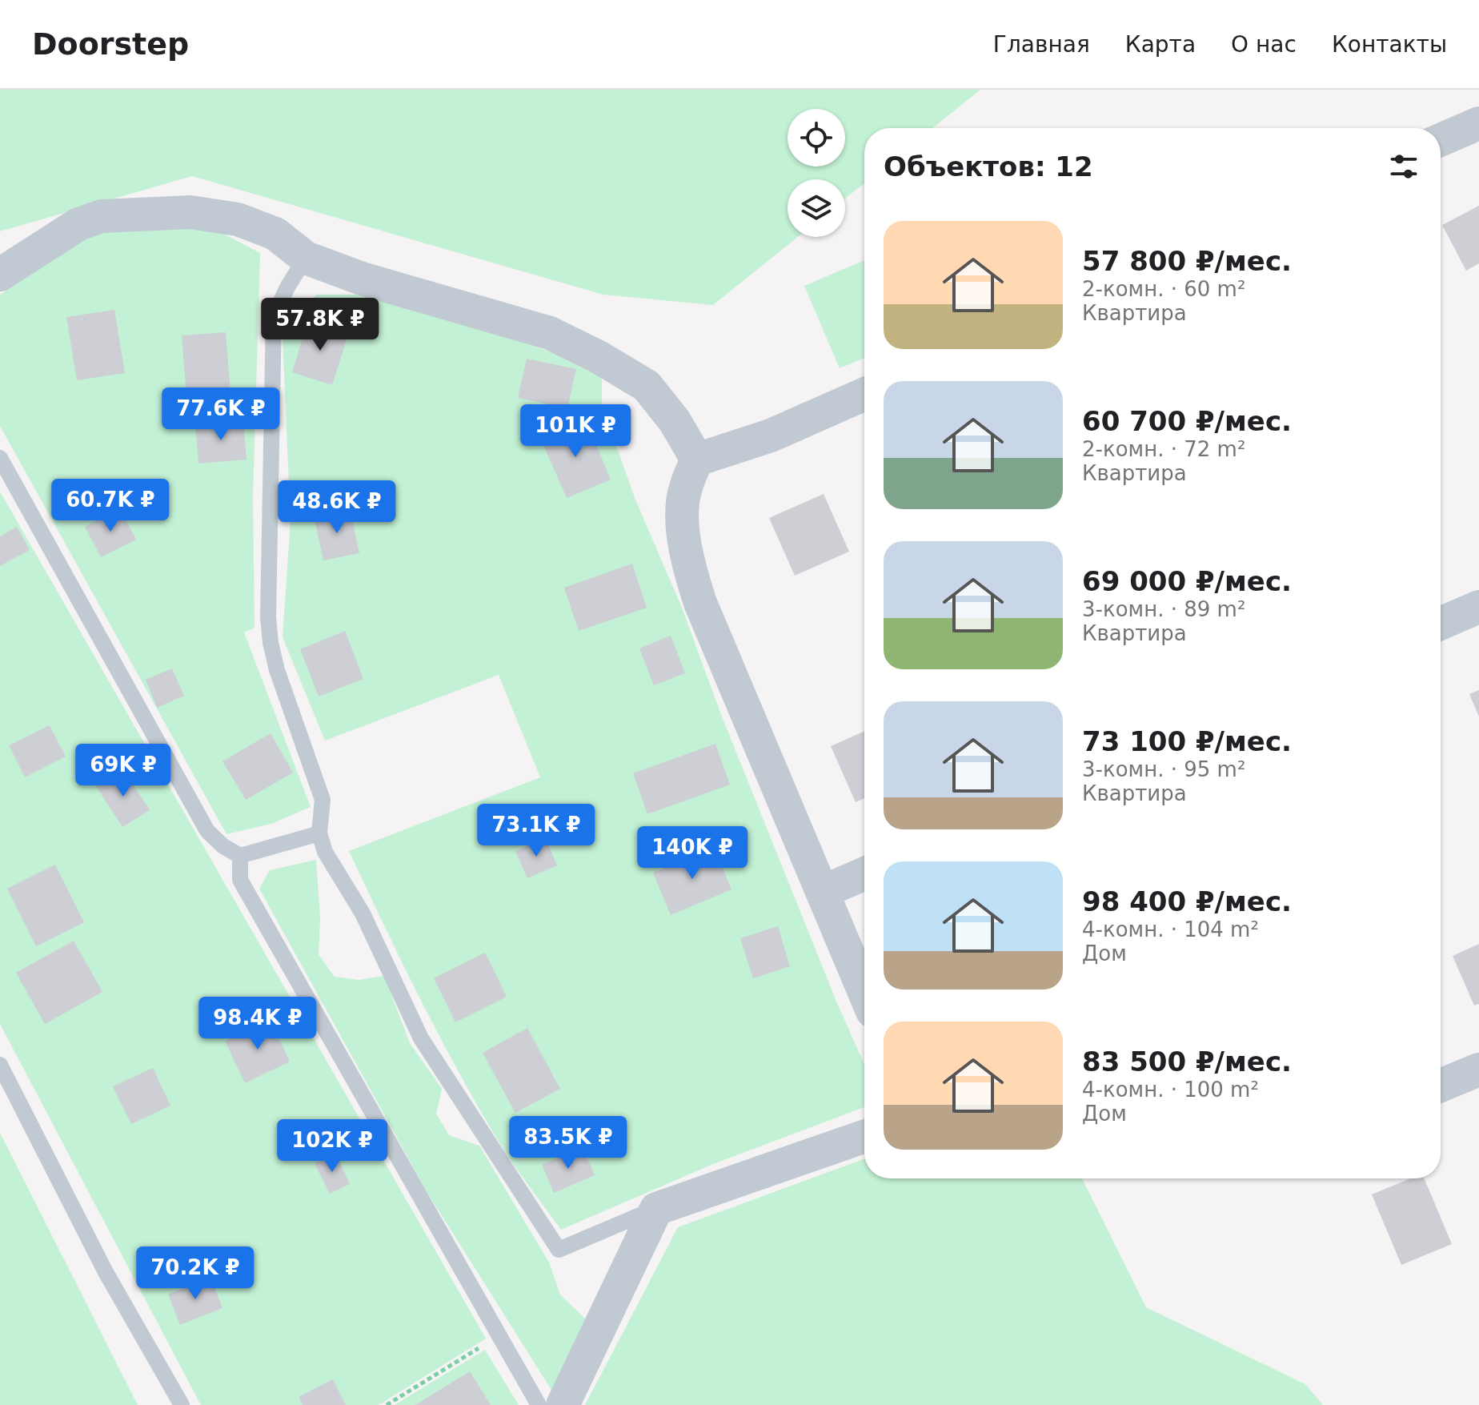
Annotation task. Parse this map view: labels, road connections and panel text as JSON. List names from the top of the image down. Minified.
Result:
{"page":{"header":"Doorstep","nav":["Главная","Карта","О нас","Контакты"],"heading":"Объектов: 12","list":[{"name":"57 800 ₽/мес.","note":"2-комн. · 60 m² · Квартира"},{"name":"60 700 ₽/мес.","note":"2-комн. · 72 m² · Квартира"},{"name":"69 000 ₽/мес.","note":"3-комн. · 89 m² · Квартира"},{"name":"73 100 ₽/мес.","note":"3-комн. · 95 m² · Квартира"},{"name":"98 400 ₽/мес.","note":"4-комн. · 104 m² · Дом"},{"name":"83 500 ₽/мес.","note":"4-комн. · 100 m² · Дом"}],"price":["57.8K ₽","77.6K ₽","101K ₽","60.7K ₽","48.6K ₽","69K ₽","73.1K ₽","140K ₽","98.4K ₽","83.5K ₽","102K ₽","70.2K ₽"]}}
